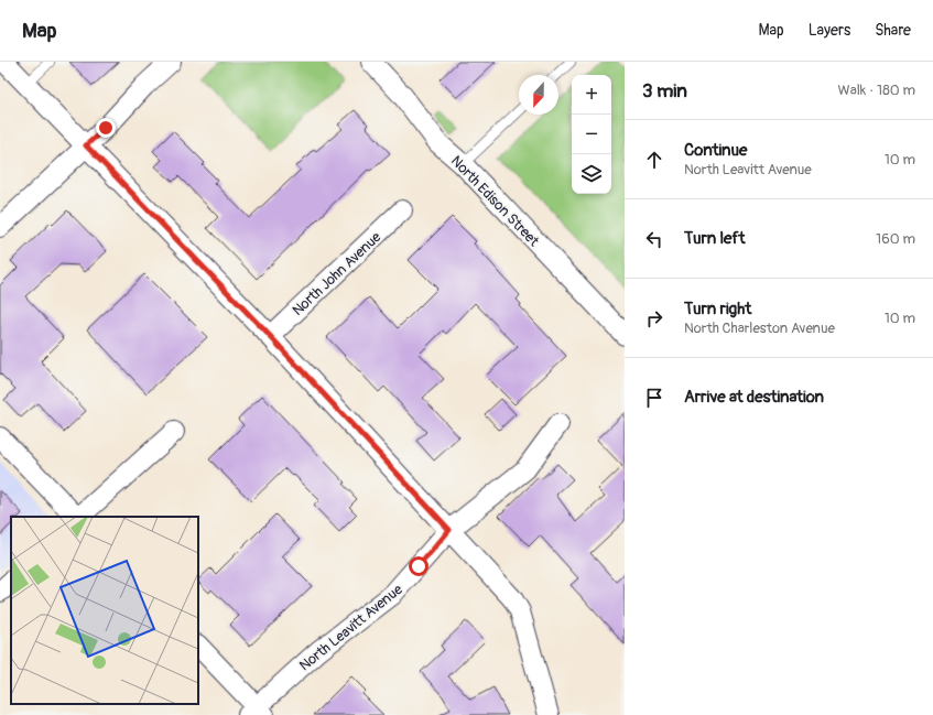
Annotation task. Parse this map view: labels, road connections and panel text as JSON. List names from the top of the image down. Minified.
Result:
{"streets":{"street":["North Edison Street","North John Avenue","North Leavitt Avenue"]},"north":"bottom","page":{"header":"Map","nav":["Map","Layers","Share"],"heading":["3 min","Walk · 180 m"],"map_buttons":["+","−"],"list":[["Continue","North Leavitt Avenue","10 m"],["Turn left","160 m"],["Turn right","North Charleston Avenue","10 m"],"Arrive at destination"]}}
